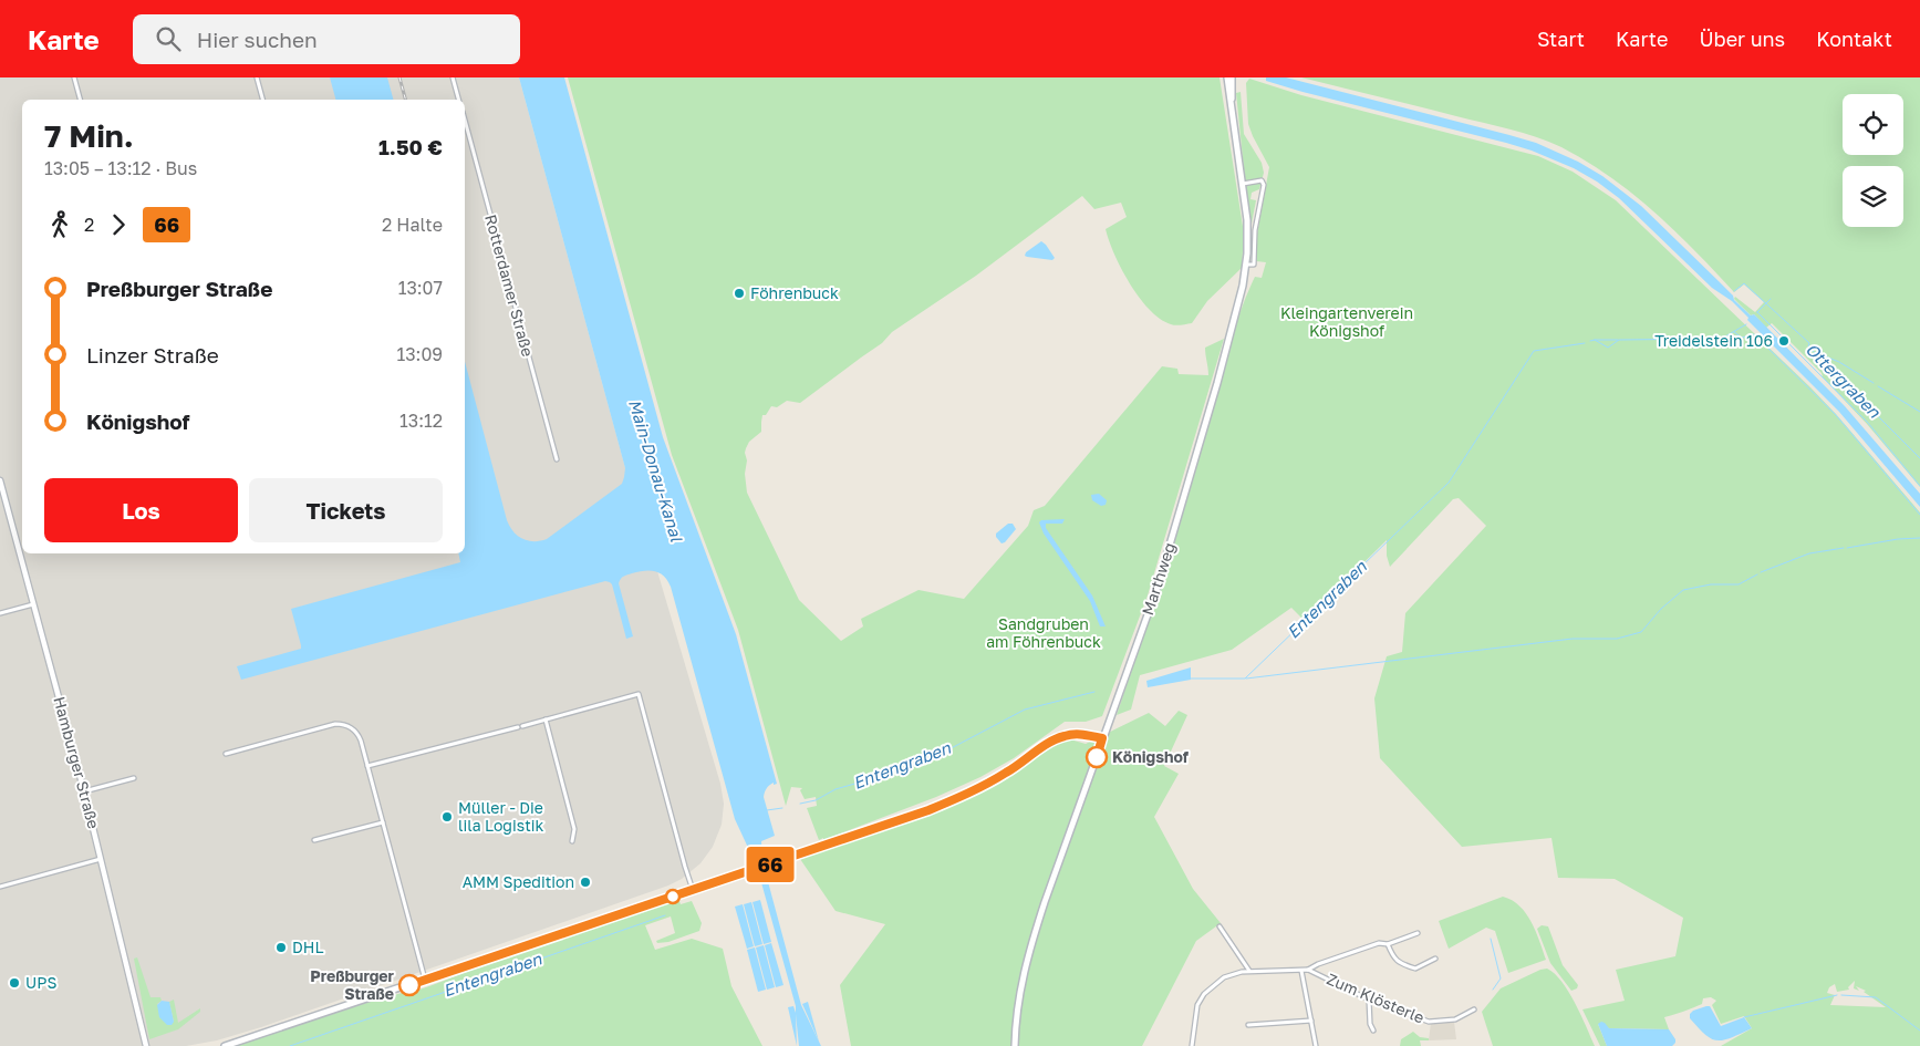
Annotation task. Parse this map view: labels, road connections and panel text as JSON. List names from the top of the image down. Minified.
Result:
{"streets":{"main road":["Marthweg"],"street":["Rotterdamer Straße","Hamburger Straße","Zum Klösterle"]},"water":["Ottergraben","Main-Donau-Kanal","Entengraben"],"parks":["Kleingartenverein Königshof","Sandgruben am Föhrenbuck"],"places":["Föhrenbuck","Treidelstein 106","Königshof","Müller - Die lila Logistik","AMM Spedition","DHL","UPS","Preßburger Straße"],"lines":["bus line 66"],"page":{"header":"Karte","search":"Hier suchen","nav":["Start","Karte","Über uns","Kontakt"],"on_map":"66","heading":["7 Min.","13:05 – 13:12 · Bus","1.50 €"],"legs":["2","66","2 Halte"],"list":[{"name":"Preßburger Straße","value":"13:07"},{"name":"Linzer Straße","value":"13:09"},{"name":"Königshof","value":"13:12"}],"buttons":["Los","Tickets"]}}
